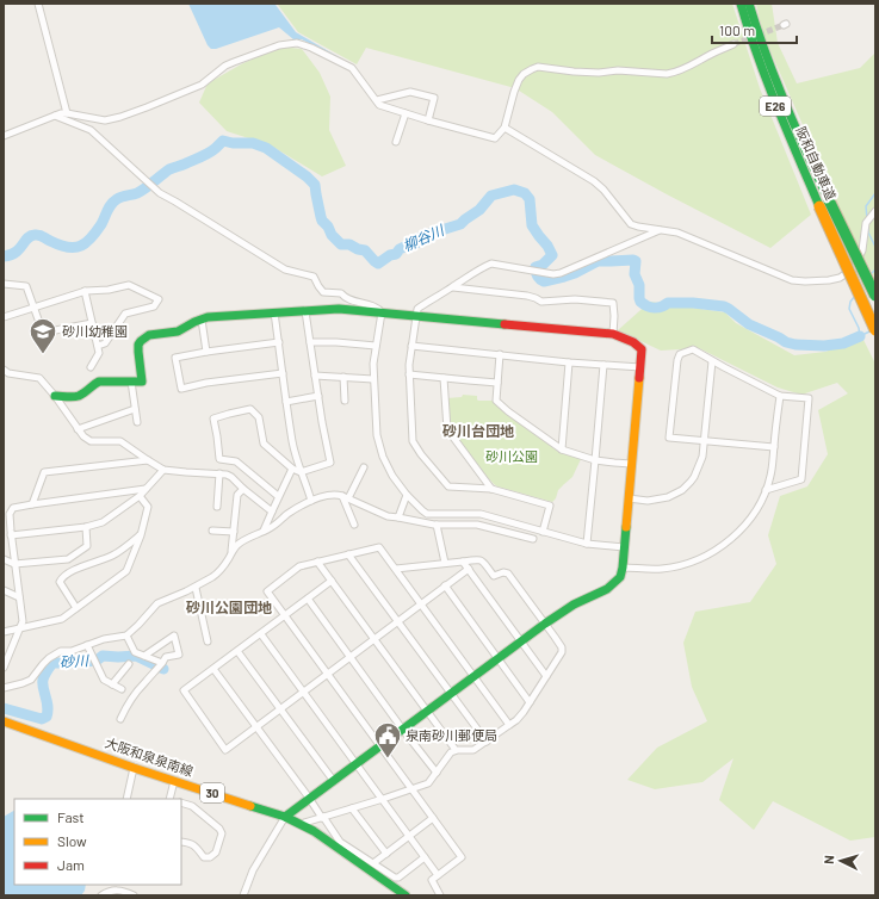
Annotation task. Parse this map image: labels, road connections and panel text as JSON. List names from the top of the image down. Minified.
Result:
{"streets":{"main road":["E26","阪和自動車道","大阪和泉泉南線","30"]},"districts":["砂川台団地","砂川公園団地"],"water":["柳谷川","砂川"],"parks":["砂川公園"],"places":{"school or university":["砂川幼稚園"],"public building":["泉南砂川郵便局"]},"legend":["Fast","Slow","Jam"],"scale_bar":"100 m","north":"left"}
